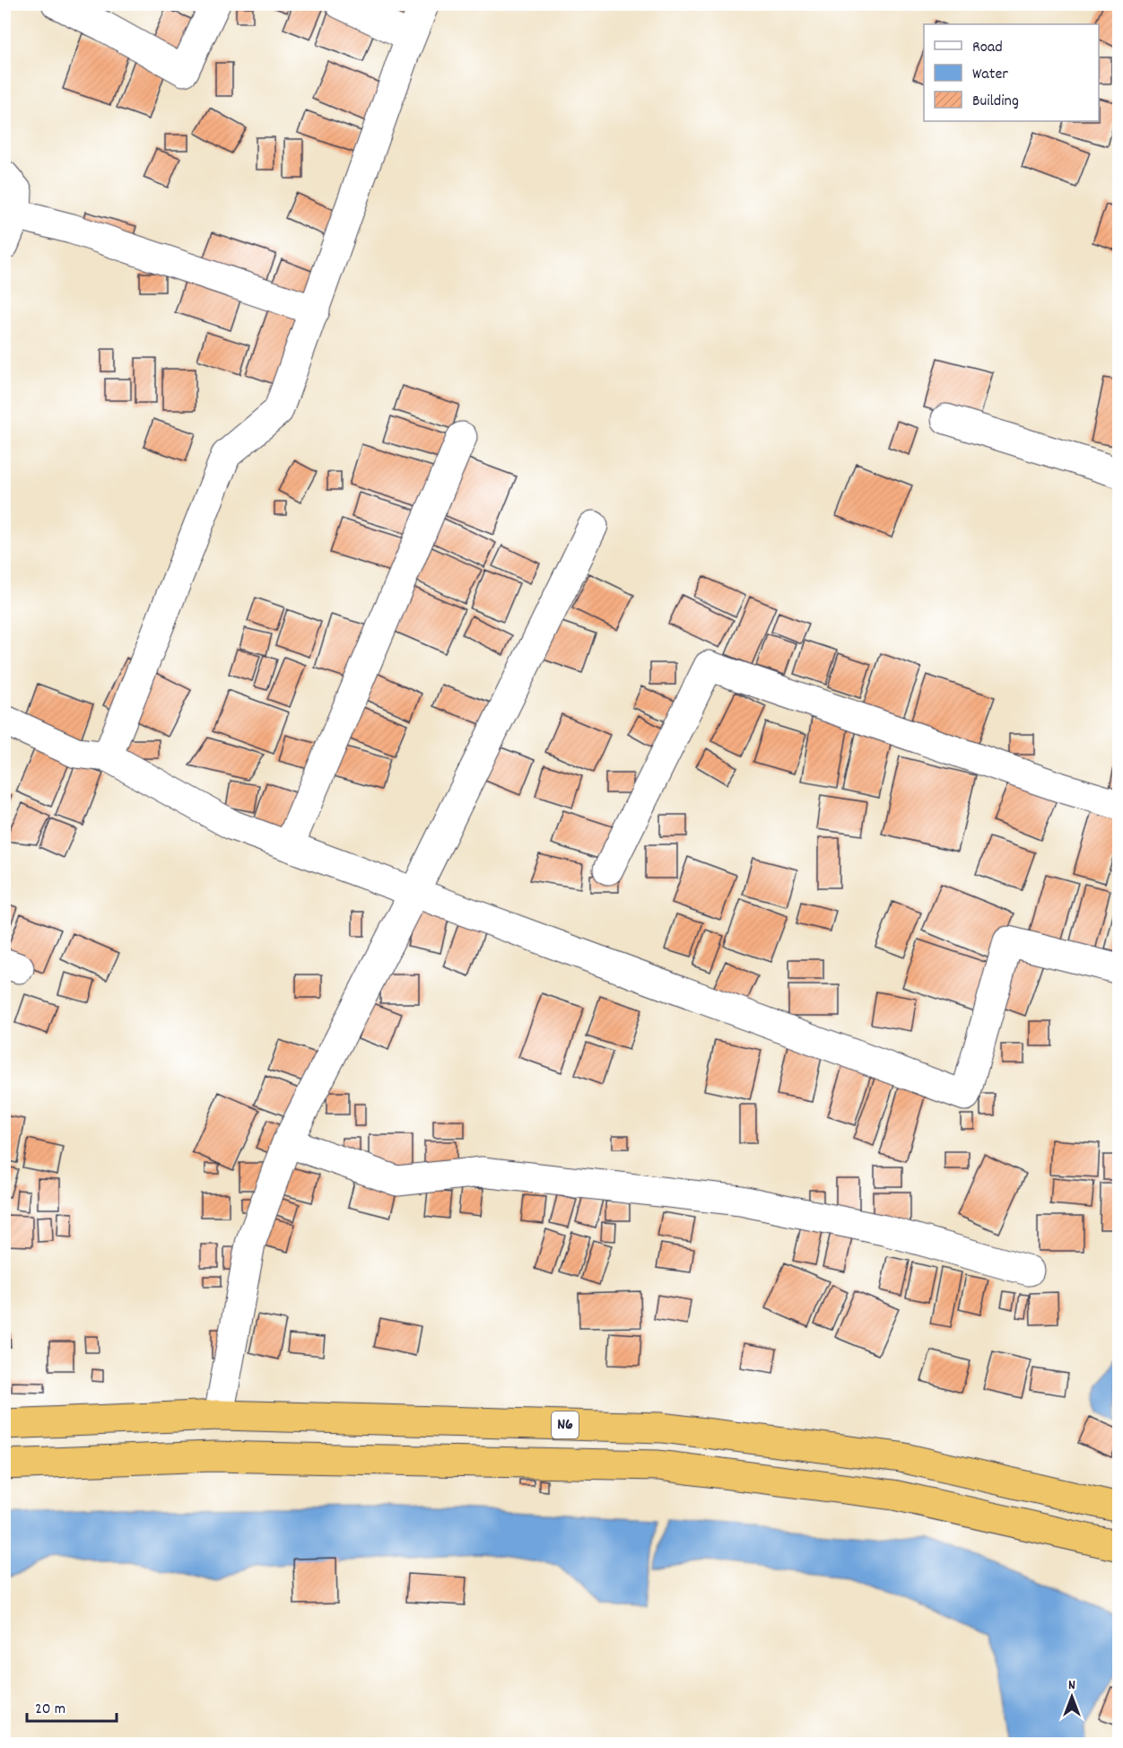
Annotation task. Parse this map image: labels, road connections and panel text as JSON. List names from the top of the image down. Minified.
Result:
{"streets":{"highway":["N6"]},"legend":["Road","Water","Building"],"scale_bar":"20 m","north":"top"}
